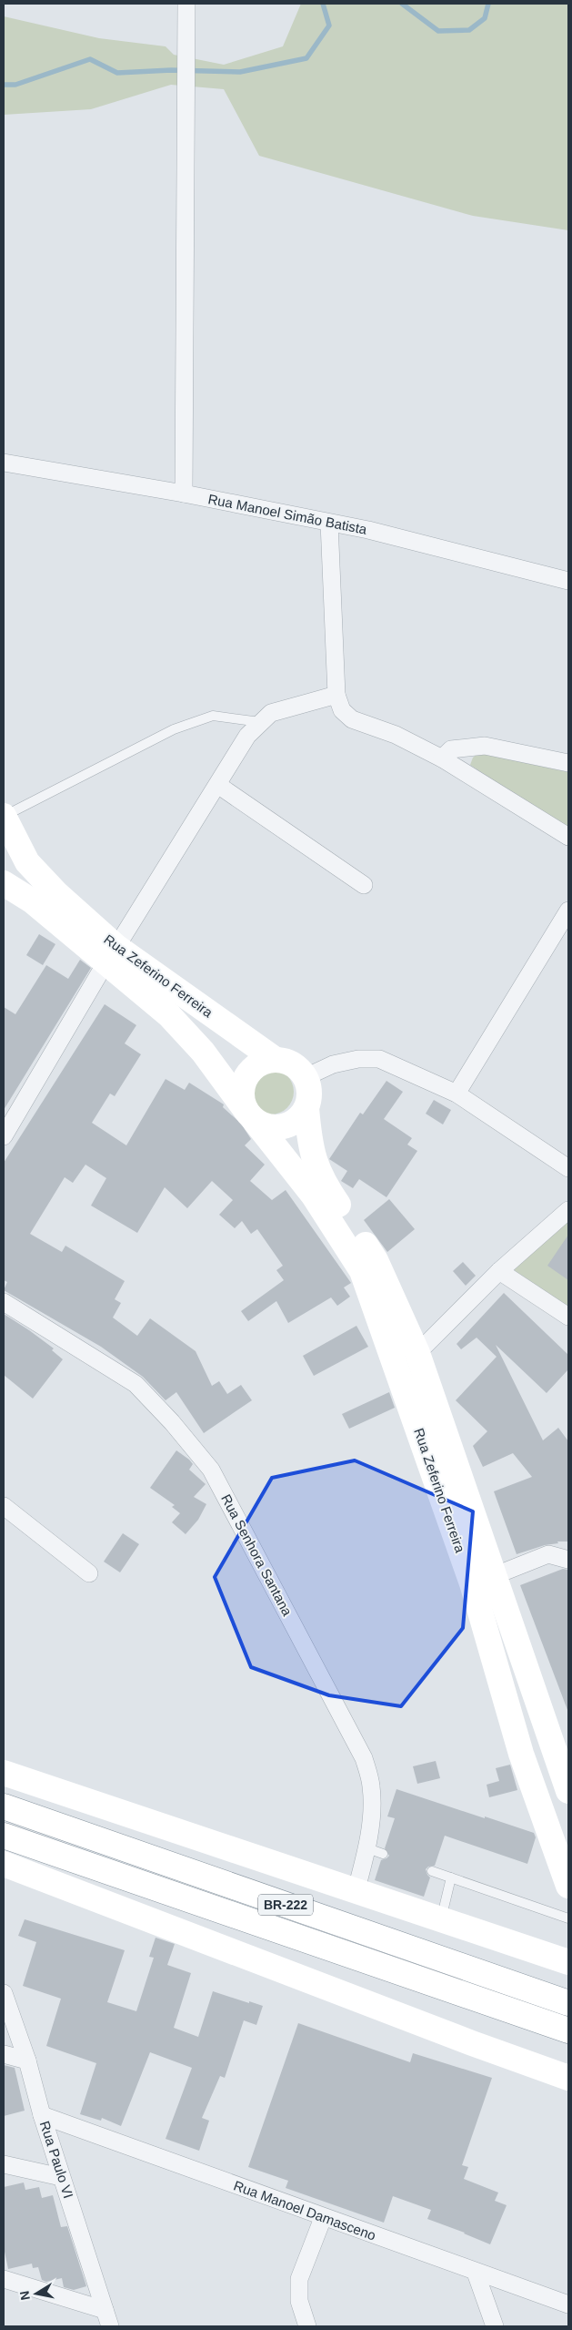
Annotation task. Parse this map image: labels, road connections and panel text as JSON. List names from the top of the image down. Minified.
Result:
{"streets":{"main road":["Rua Zeferino Ferreira","BR-222"],"street":["Rua Manoel Simão Batista","Rua Senhora Santana","Rua Paulo VI","Rua Manoel Damasceno"]},"crossings":[["Rua Senhora Santana","BR-222"],["Rua Paulo VI","Rua Manoel Damasceno"]],"north":"left"}
